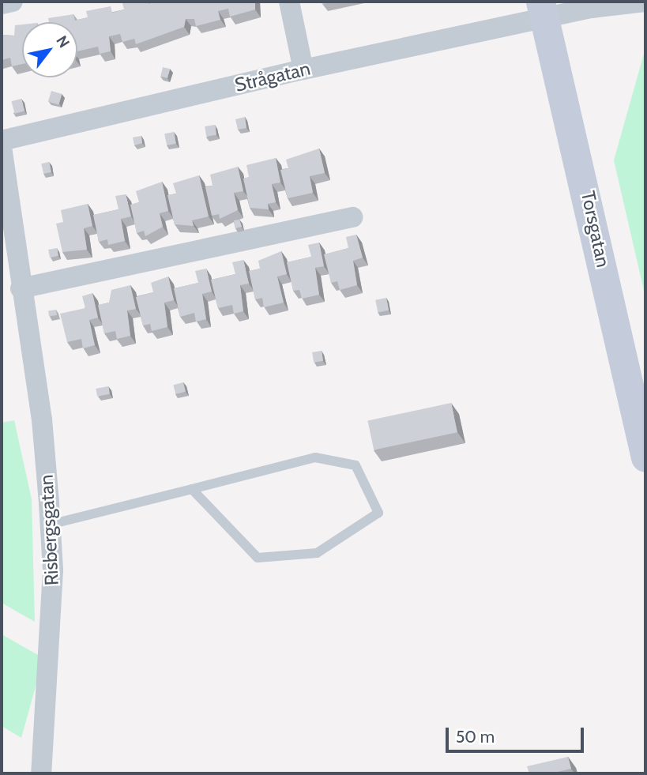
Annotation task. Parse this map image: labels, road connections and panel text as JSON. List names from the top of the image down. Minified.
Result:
{"streets":{"main road":["Torsgatan"],"street":["Strågatan","Risbergsgatan"]},"crossings":[["Strågatan","Torsgatan"]],"scale_bar":"50 m","north":"top right"}
